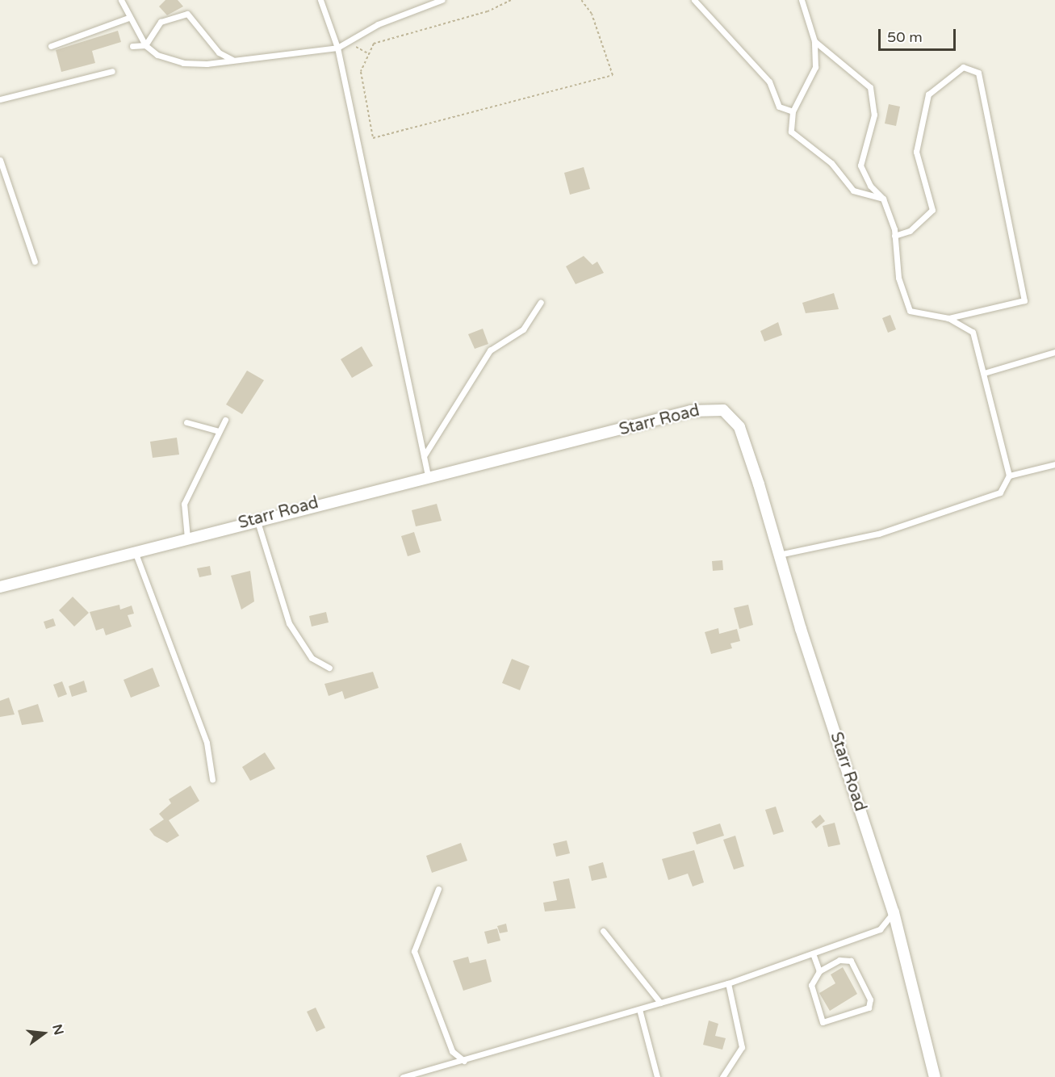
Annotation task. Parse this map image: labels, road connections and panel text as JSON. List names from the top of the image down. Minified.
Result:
{"streets":{"street":["Starr Road"]},"scale_bar":"50 m","north":"right"}
